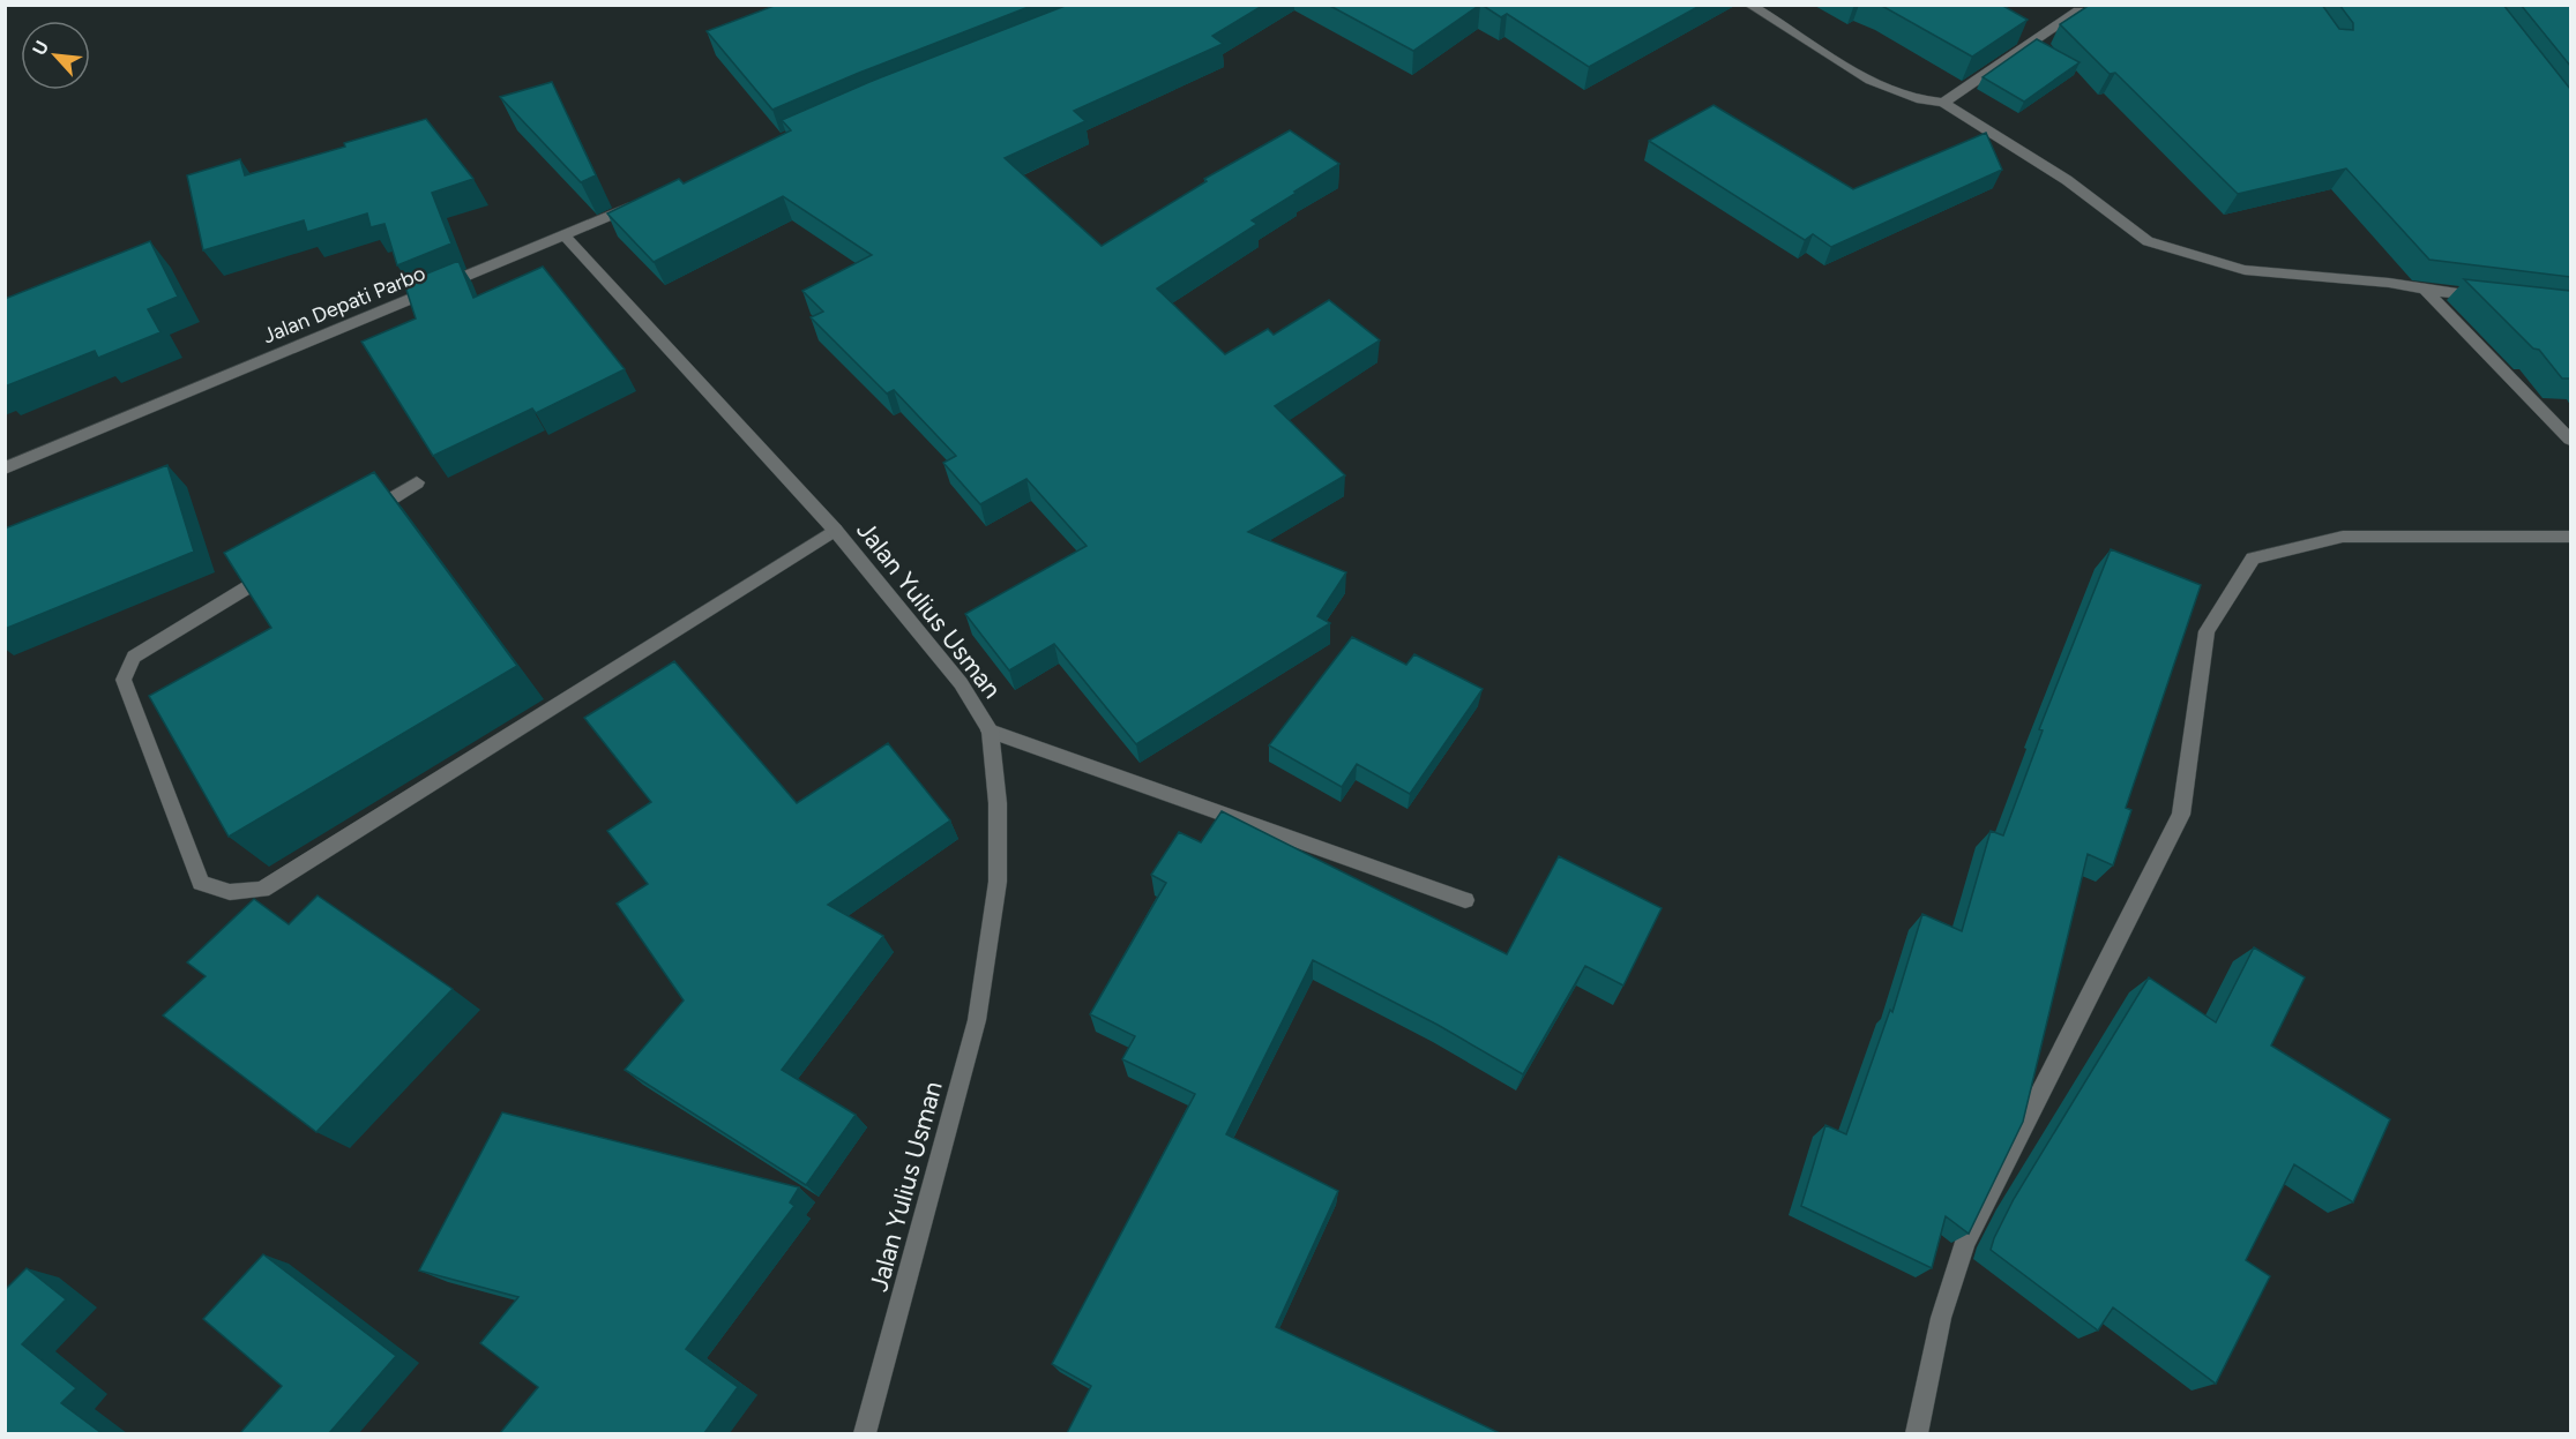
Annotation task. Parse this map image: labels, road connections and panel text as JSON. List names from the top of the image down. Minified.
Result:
{"streets":{"street":["Jalan Depati Parbo","Jalan Yulius Usman"]},"crossings":[["Jalan Depati Parbo","Jalan Yulius Usman"]],"north":"top left"}
